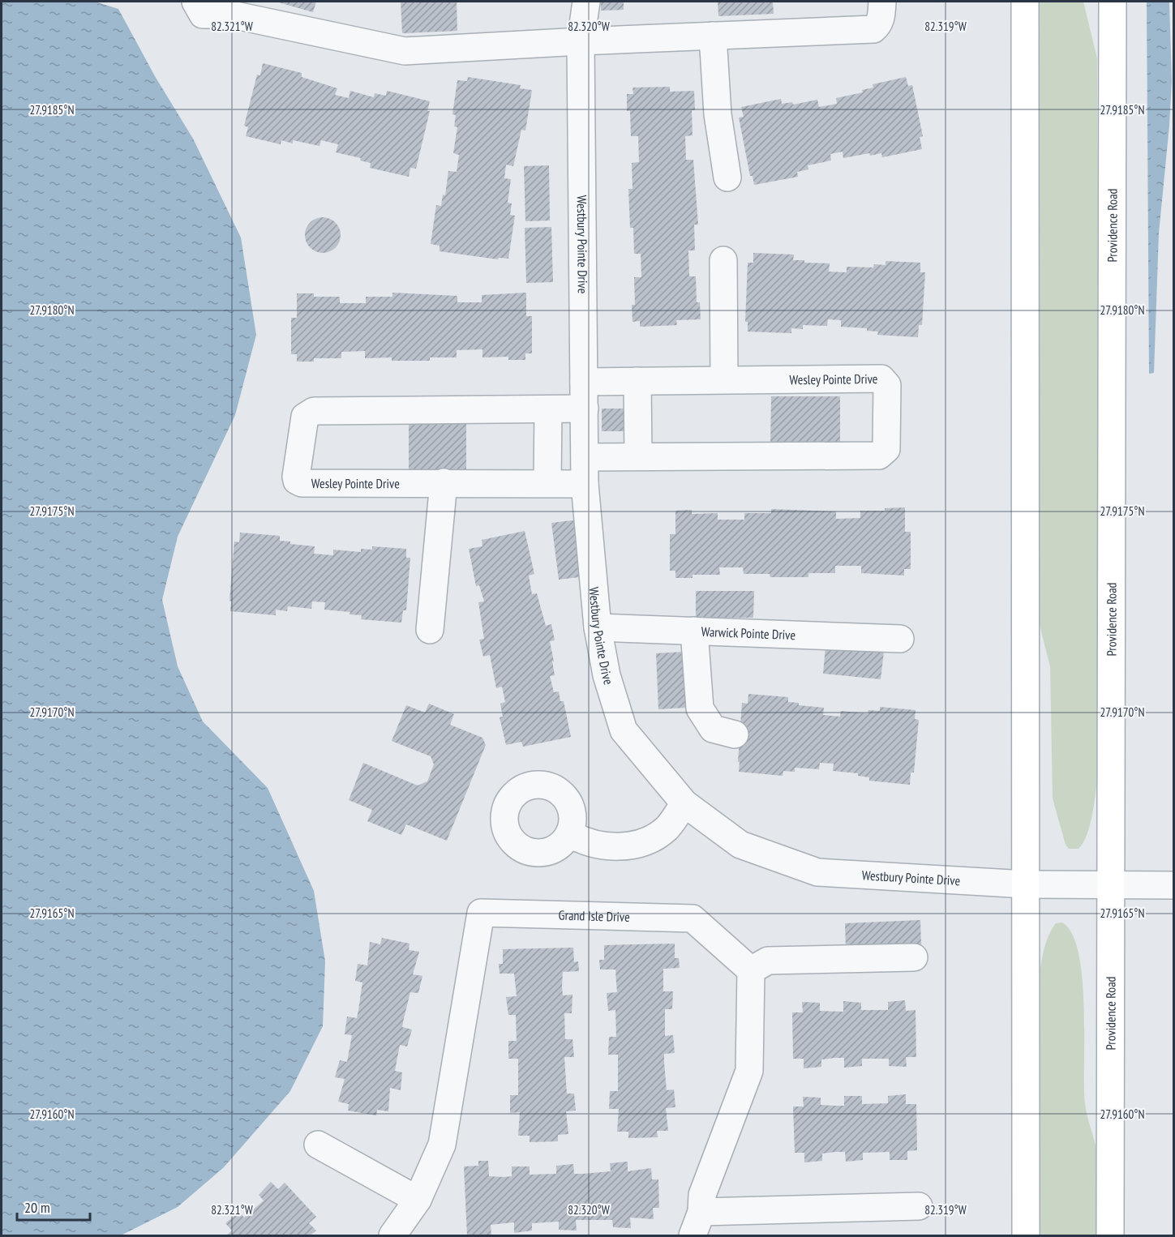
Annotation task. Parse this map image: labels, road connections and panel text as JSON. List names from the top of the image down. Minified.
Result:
{"streets":{"main road":["Providence Road"],"street":["Westbury Pointe Drive","Wesley Pointe Drive","Warwick Pointe Drive","Grand Isle Drive"]},"crossings":[["Providence Road","Westbury Pointe Drive"],["Westbury Pointe Drive","Wesley Pointe Drive"],["Westbury Pointe Drive","Warwick Pointe Drive"]],"scale_bar":"20 m","coordinates":["82.321°W","82.320°W","82.319°W","27.9185°N","27.9180°N","27.9175°N","27.9170°N","27.9165°N","27.9160°N"]}
